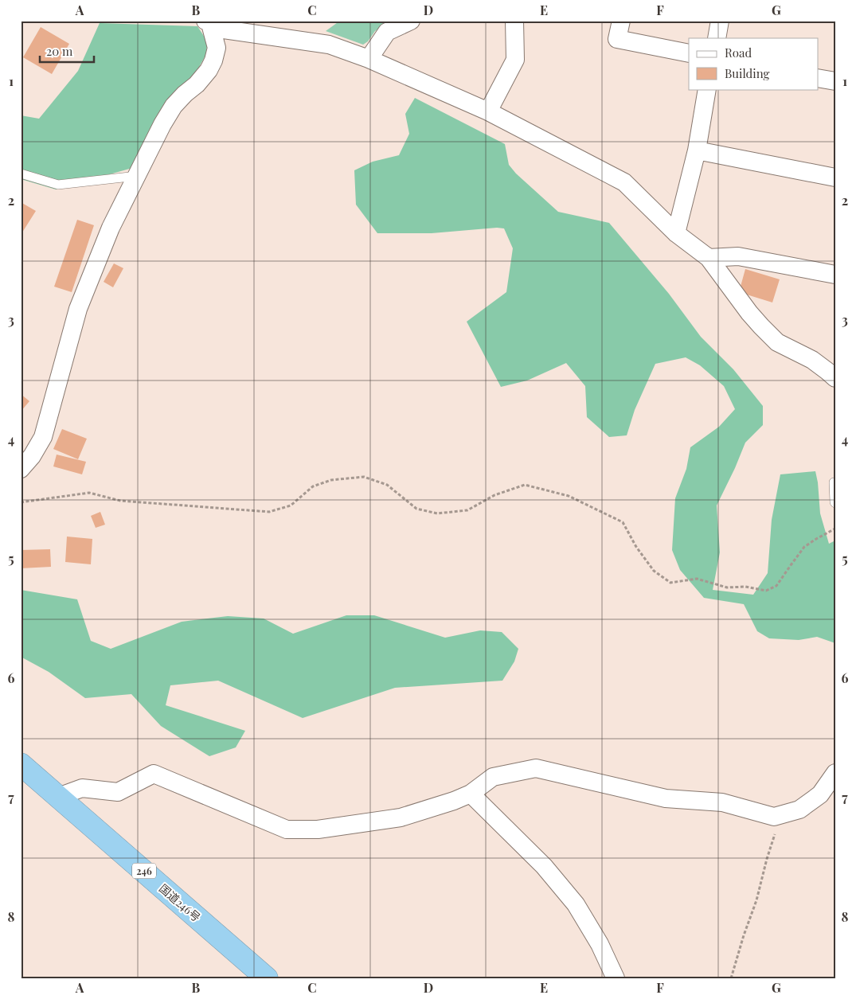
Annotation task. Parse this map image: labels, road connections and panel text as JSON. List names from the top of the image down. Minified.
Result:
{"streets":{"highway":["246","国道246号"]},"legend":["Road","Building"],"scale_bar":"20 m","grid":{"columns":["A","B","C","D","E","F","G"],"rows":["1","2","3","4","5","6","7","8"]}}
